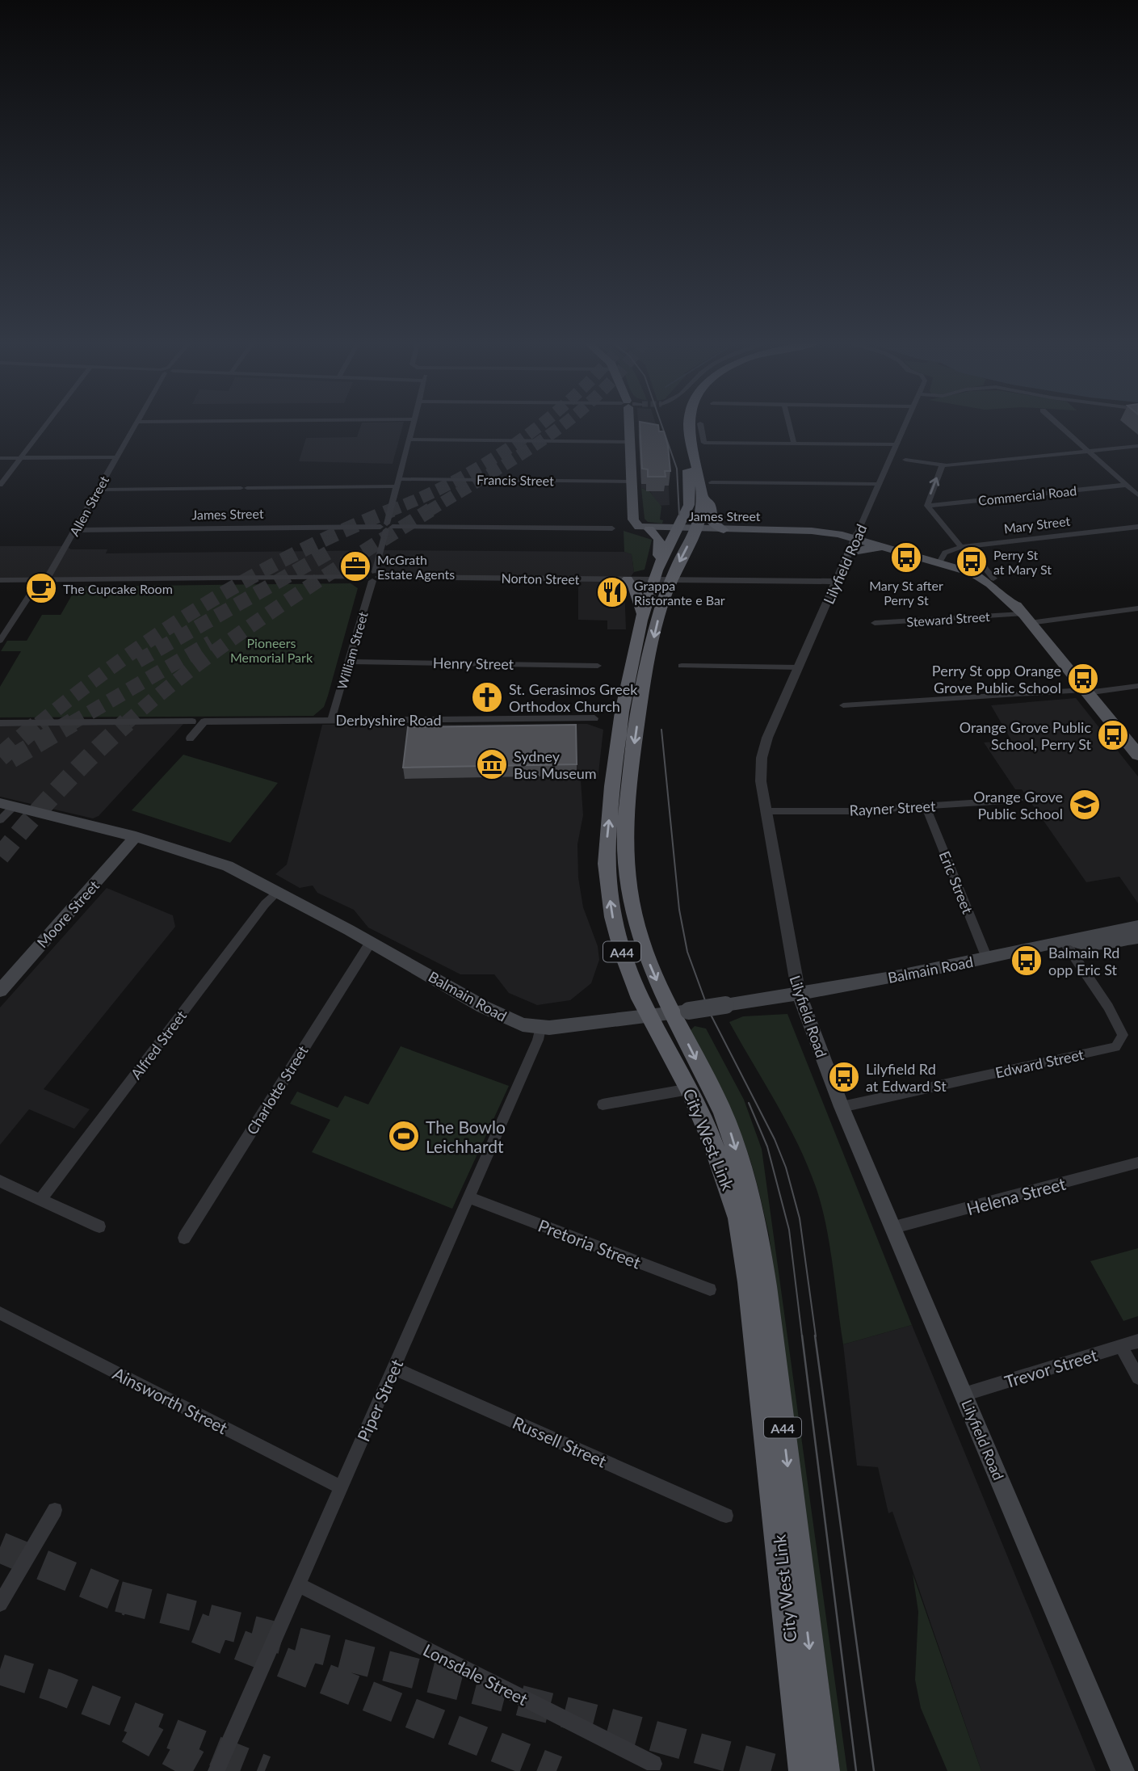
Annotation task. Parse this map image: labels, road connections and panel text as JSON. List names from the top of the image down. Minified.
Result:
{"streets":{"highway":["A44","City West Link"],"main road":["James Street","Lilyfield Road","Moore Street","Balmain Road"],"street":["Francis Street","Commercial Road","Allen Street","Mary Street","Norton Street","Steward Street","William Street","Henry Street","Derbyshire Road","Rayner Street","Eric Street","Alfred Street","Edward Street","Charlotte Street","Helena Street","Pretoria Street","Trevor Street","Ainsworth Street","Piper Street","Russell Street","Lonsdale Street"]},"crossings":[["Francis Street","Allen Street"],["Francis Street","William Street"],["Allen Street","James Street"],["Allen Street","Norton Street"],["James Street","Lilyfield Road"],["James Street","William Street"],["James Street","A44"],["James Street","City West Link"],["Lilyfield Road","Norton Street"],["Lilyfield Road","Rayner Street"],["Lilyfield Road","Balmain Road"],["Lilyfield Road","Edward Street"],["Lilyfield Road","Helena Street"],["Lilyfield Road","Trevor Street"],["Norton Street","William Street"],["Norton Street","City West Link"],["William Street","Henry Street"],["William Street","Derbyshire Road"],["Rayner Street","Eric Street"],["Eric Street","Balmain Road"],["Moore Street","Balmain Road"],["A44","City West Link"],["Balmain Road","Alfred Street"],["Balmain Road","Edward Street"],["Balmain Road","Charlotte Street"],["Balmain Road","City West Link"],["Balmain Road","Piper Street"],["Pretoria Street","Piper Street"],["Ainsworth Street","Piper Street"],["Piper Street","Russell Street"],["Piper Street","Lonsdale Street"]],"parks":["Pioneers Memorial Park"],"places":{"bus stop":["Mary St after Perry St","Perry St at Mary St","Perry St opp Orange Grove Public School","Orange Grove Public School, Perry St","Balmain Rd opp Eric St","Lilyfield Rd at Edward St"],"office":["McGrath Estate Agents"],"cafe":["The Cupcake Room"],"restaurant":["Grappa Ristorante e Bar"],"church":["St. Gerasimos Greek Orthodox Church"],"museum":["Sydney Bus Museum"],"school or university":["Orange Grove Public School"],"sports":["The Bowlo Leichhardt"]}}
